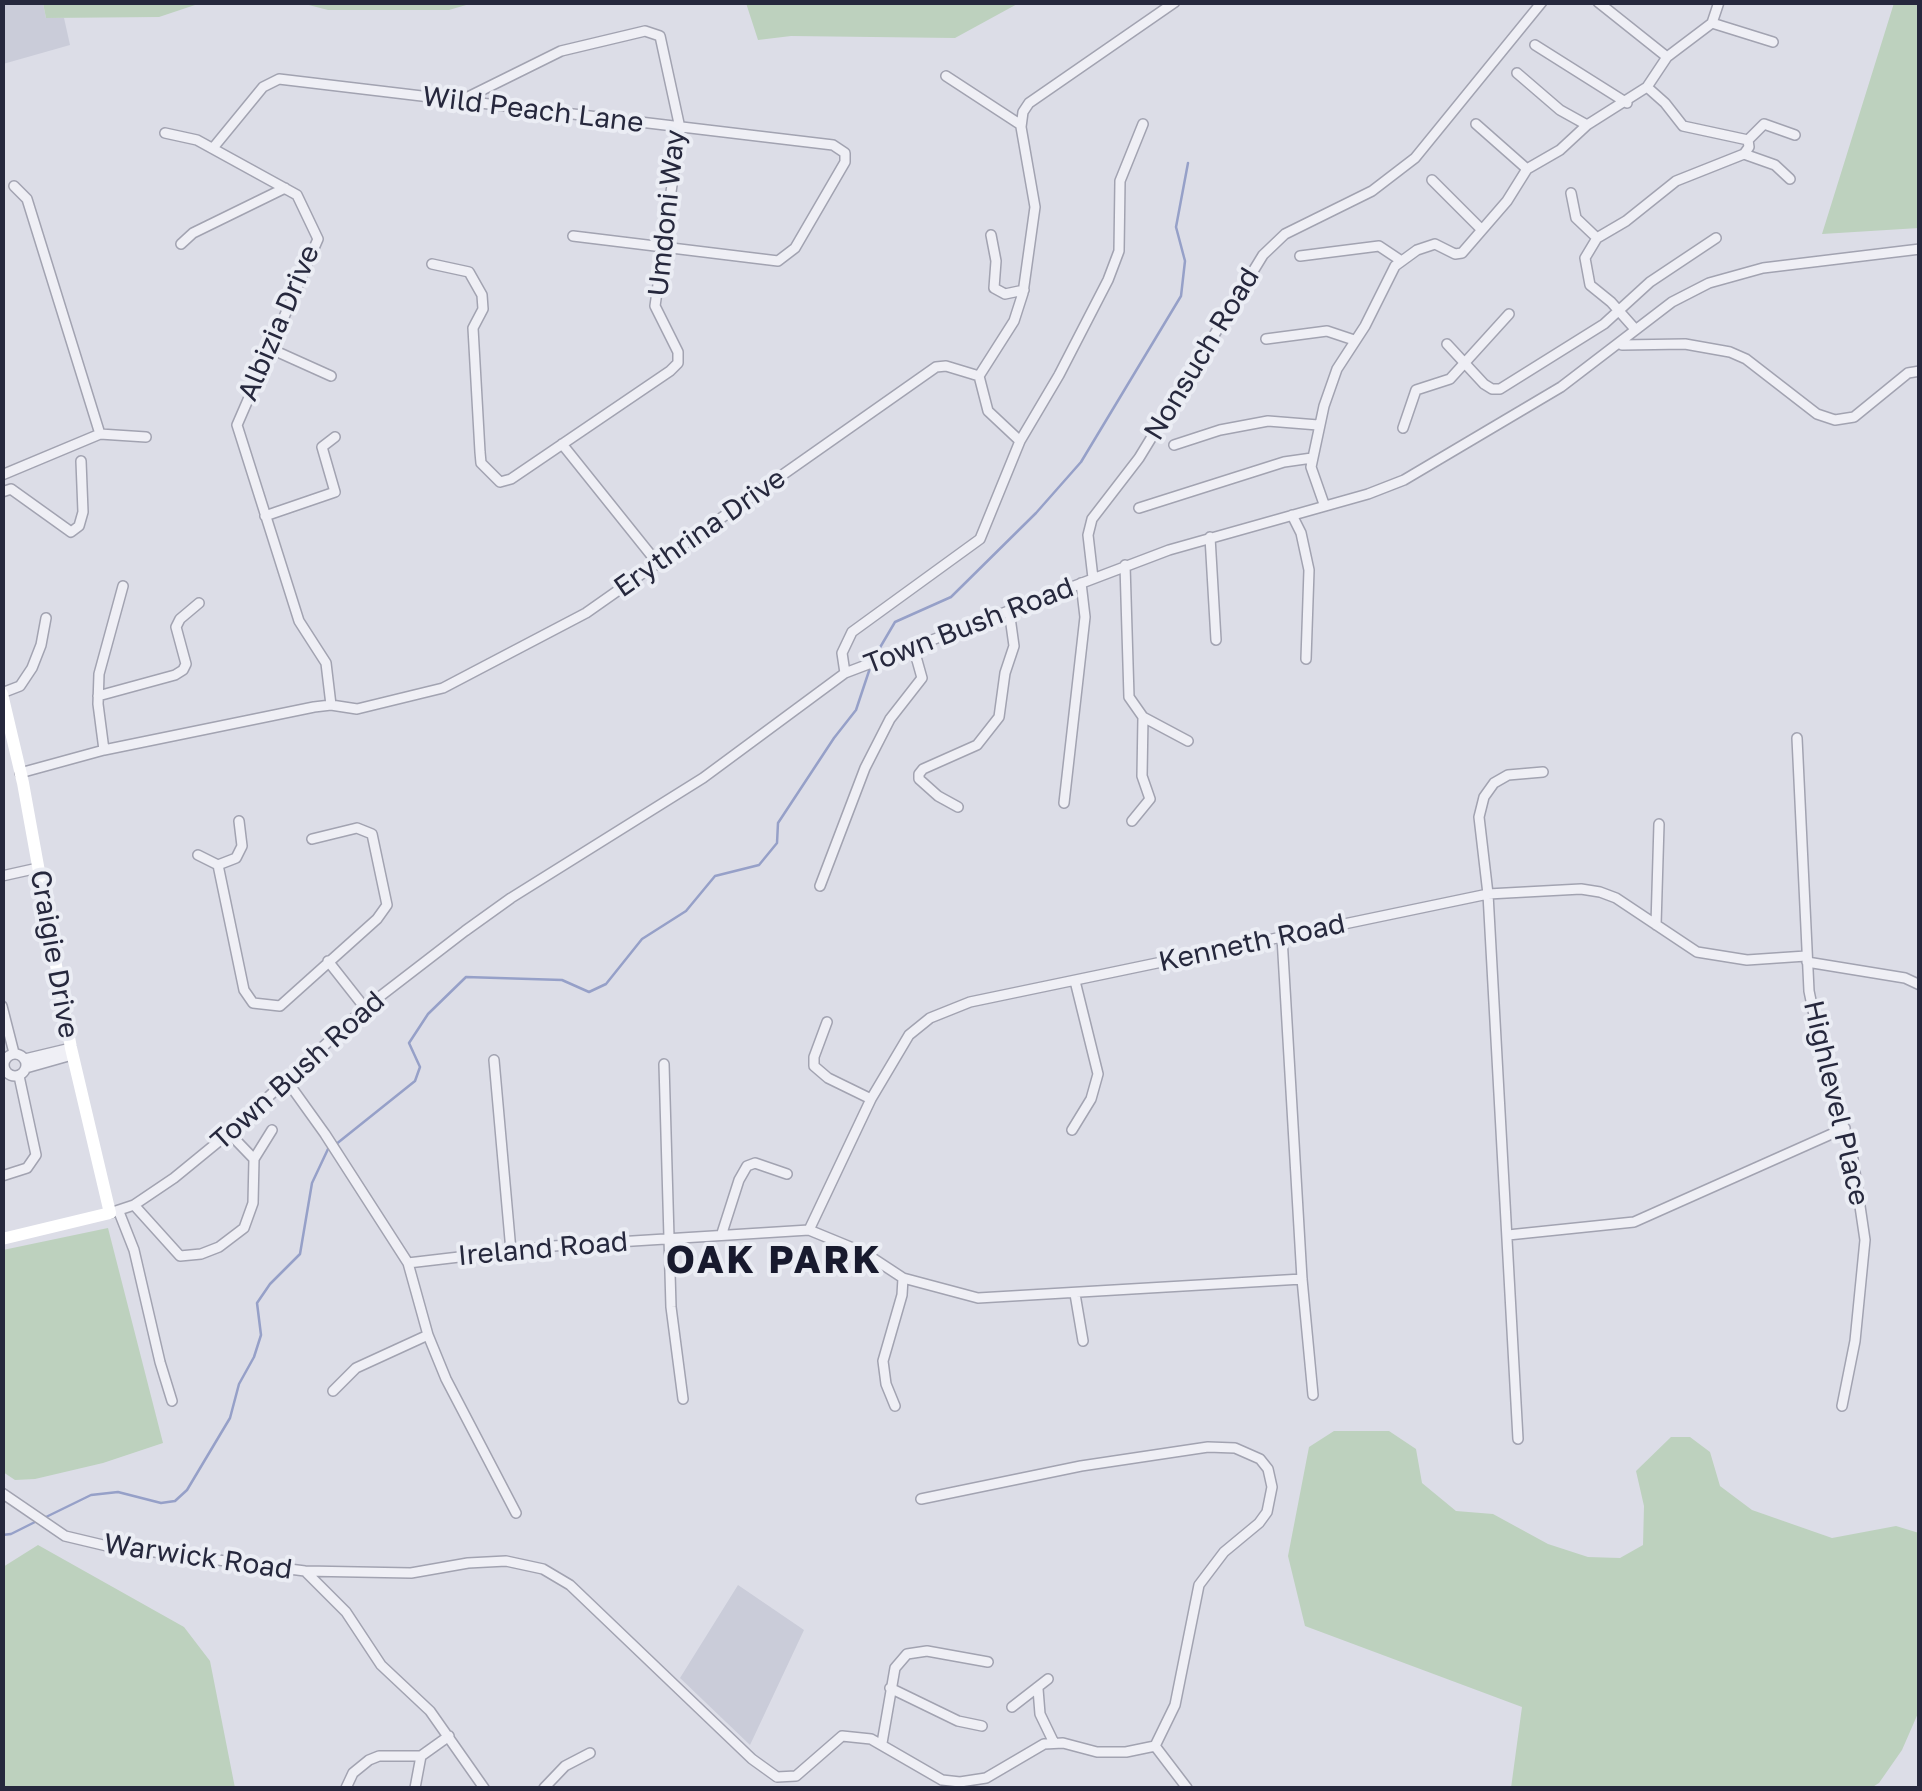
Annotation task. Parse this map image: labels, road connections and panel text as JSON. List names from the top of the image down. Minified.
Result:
{"streets":{"street":["Wild Peach Lane","Umdoni Way","Albizia Drive","Nonsuch Road","Erythrina Drive","Town Bush Road","Kenneth Road","Craigie Drive","Highlevel Place","Ireland Road","Warwick Road"]},"crossings":[["Wild Peach Lane","Umdoni Way"],["Wild Peach Lane","Albizia Drive"],["Albizia Drive","Erythrina Drive"],["Nonsuch Road","Town Bush Road"],["Erythrina Drive","Craigie Drive"],["Town Bush Road","Craigie Drive"],["Kenneth Road","Highlevel Place"],["Kenneth Road","Ireland Road"]],"districts":["OAK PARK"]}
